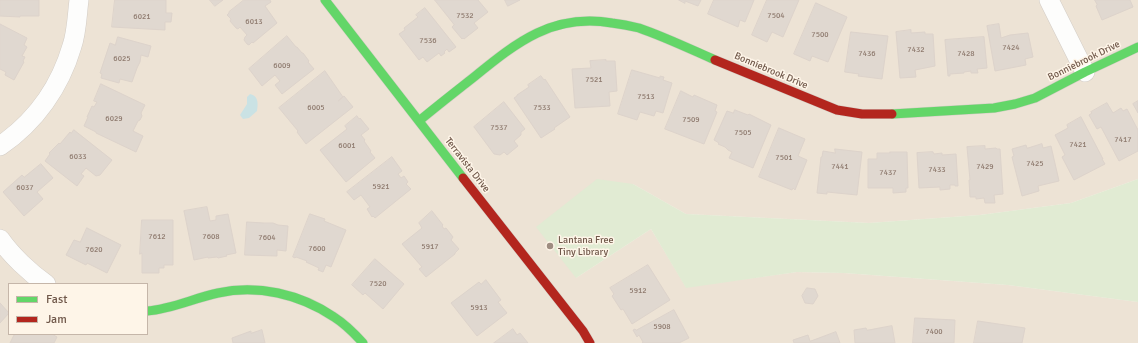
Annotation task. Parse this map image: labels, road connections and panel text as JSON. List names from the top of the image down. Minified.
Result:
{"streets":{"street":["Bonniebrook Drive","Terravista Drive"]},"crossings":[["Bonniebrook Drive","Terravista Drive"]],"places":["Lantana Free Tiny Library"],"house_numbers":["7532","7504","6021","6013","7500","7536","7424","7432","7436","7428","6025","6009","7521","7513","6005","7533","6029","7509","7537","7505","7417","7421","6001","6033","7501","7425","7441","7429","7433","7437","5921","6037","7612","7608","7604","5917","7600","7620","7520","5912","5913","5908","7400"],"legend":["Fast","Jam"]}
